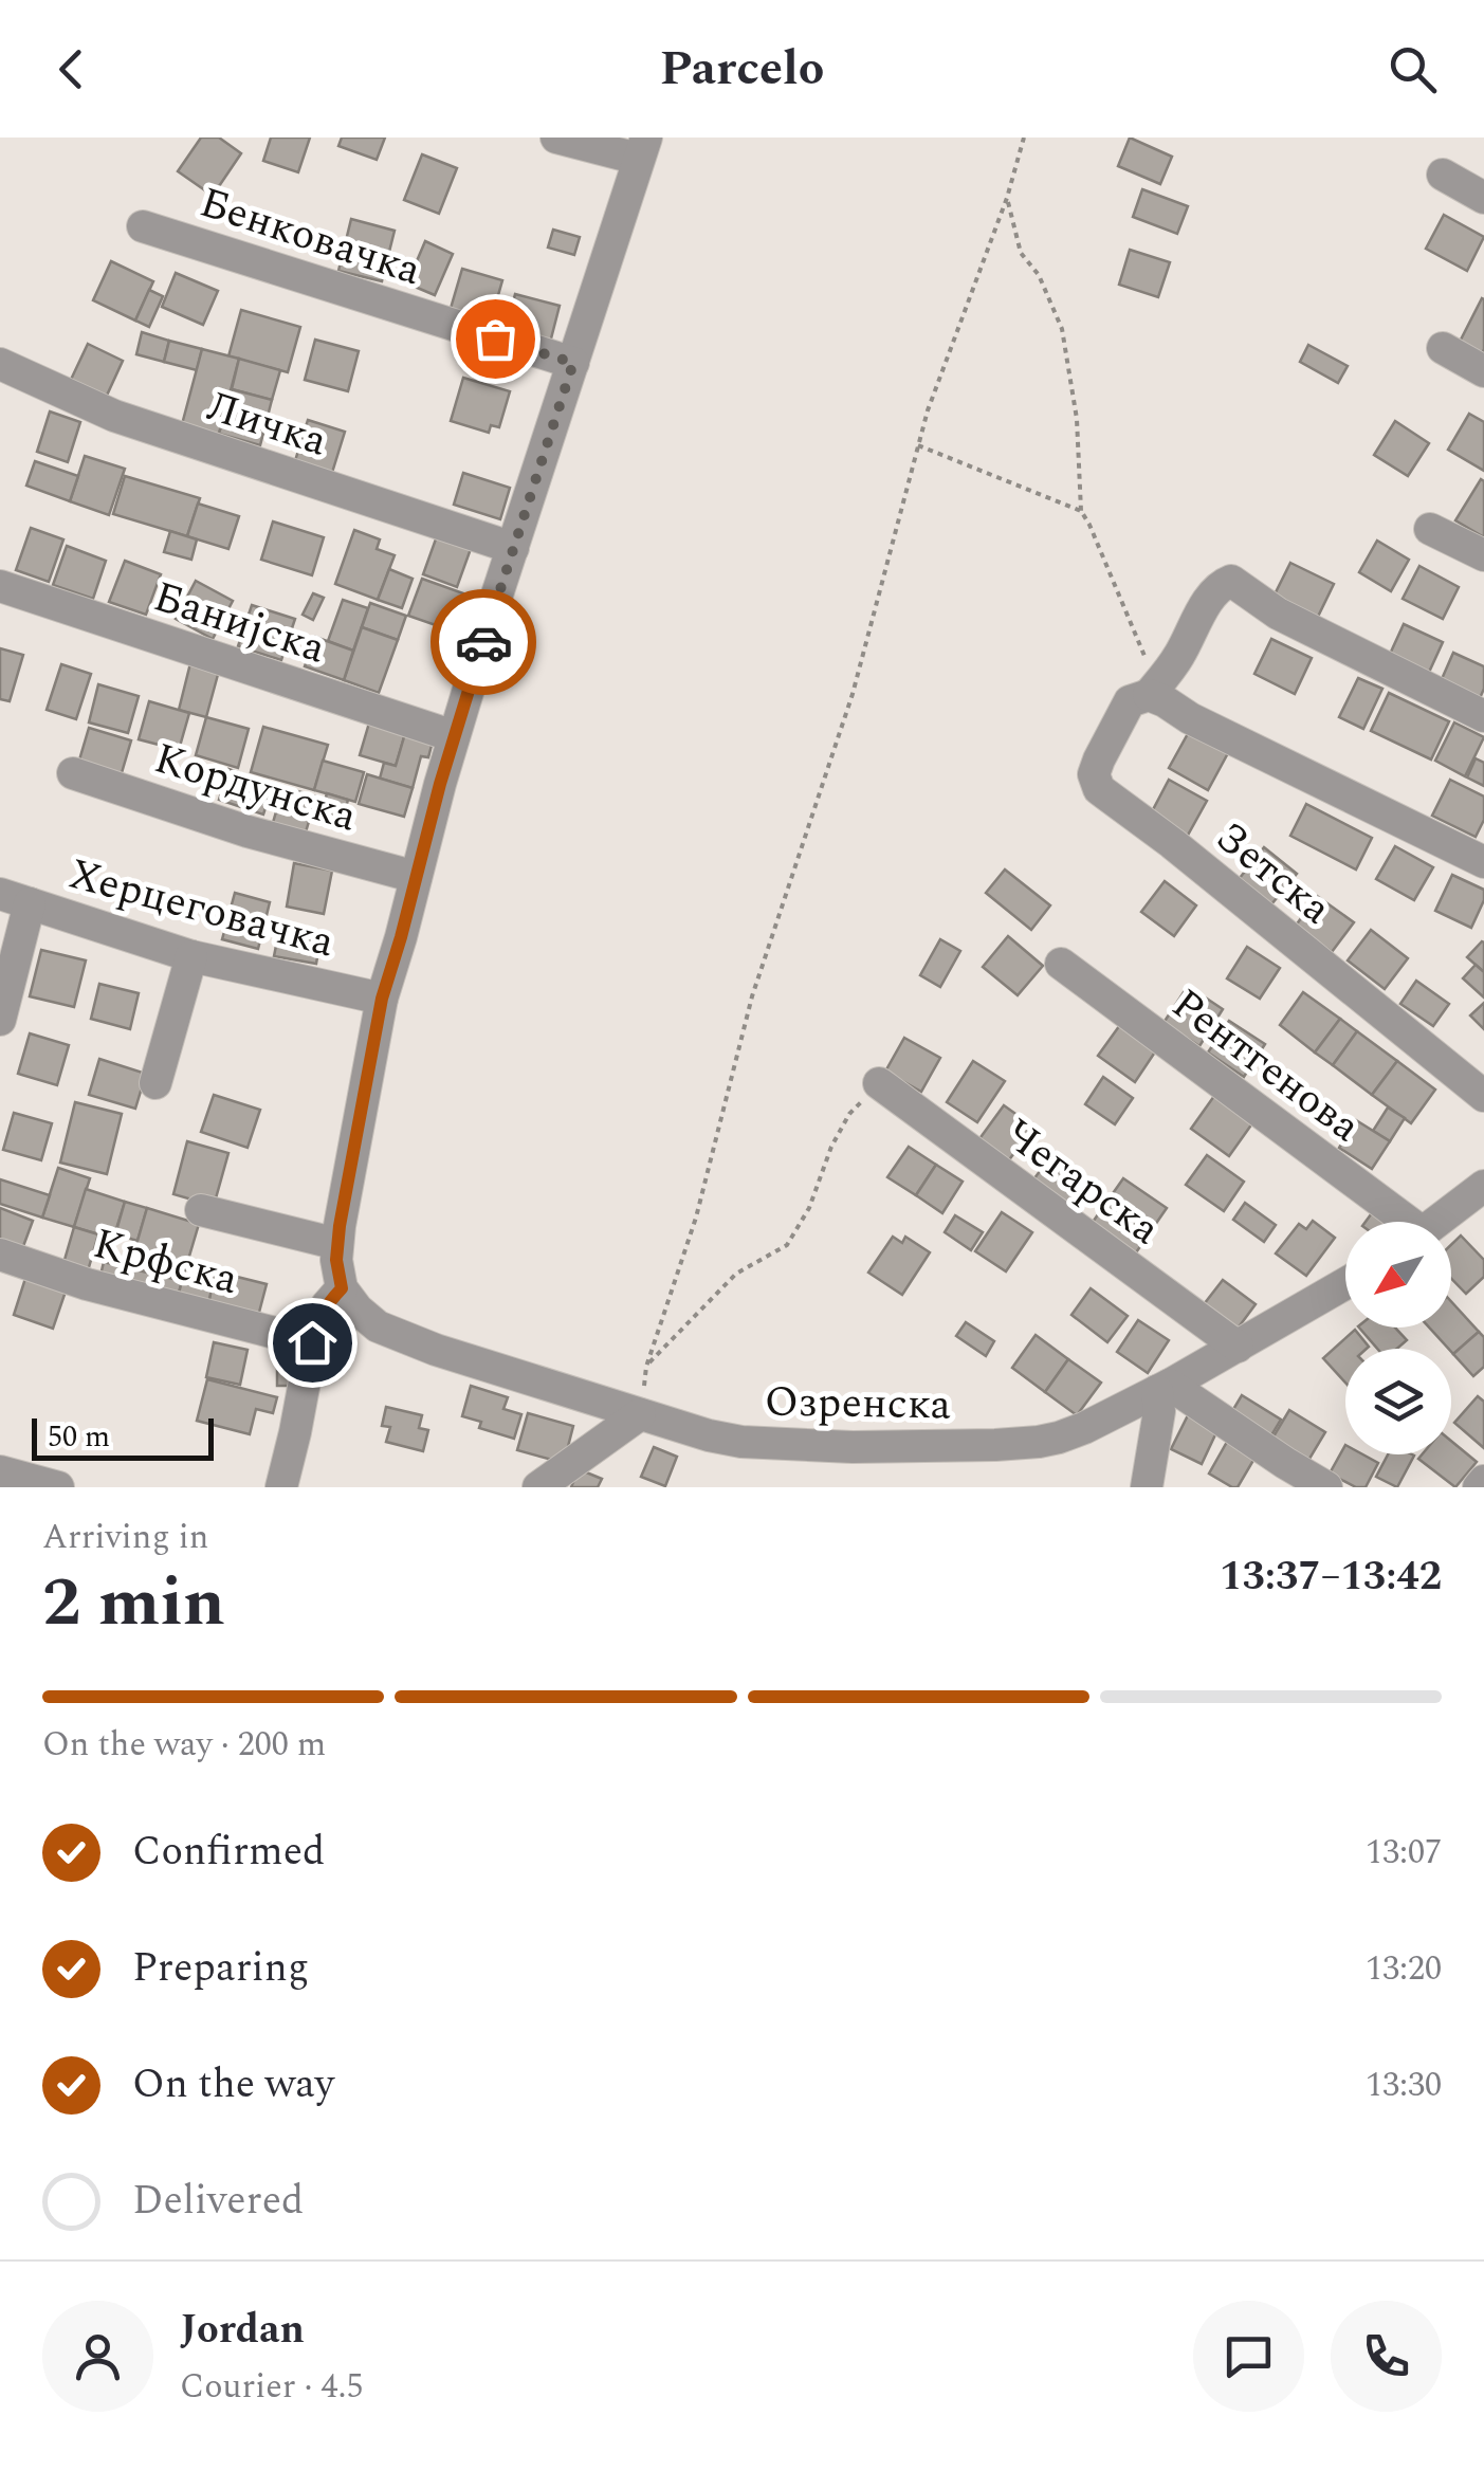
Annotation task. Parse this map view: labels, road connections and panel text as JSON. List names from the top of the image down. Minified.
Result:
{"streets":{"street":["Бенковачка","Личка","Банијска","Кордунска","Зетска","Херцеговачка","Рентгенова","Чегарска","Крфска","Озренска"]},"crossings":[["Чегарска","Озренска"]],"scale_bar":"50 m","north":"bottom left","page":{"header":"Parcelo","scale":"50 m","heading":["2 min","Arriving in","13:37–13:42"],"panel":["Jordan","Courier · 4.5"],"bar":"On the way · 200 m","list":[["Confirmed","13:07"],["Preparing","13:20"],["On the way","13:30"],"Delivered"]}}
